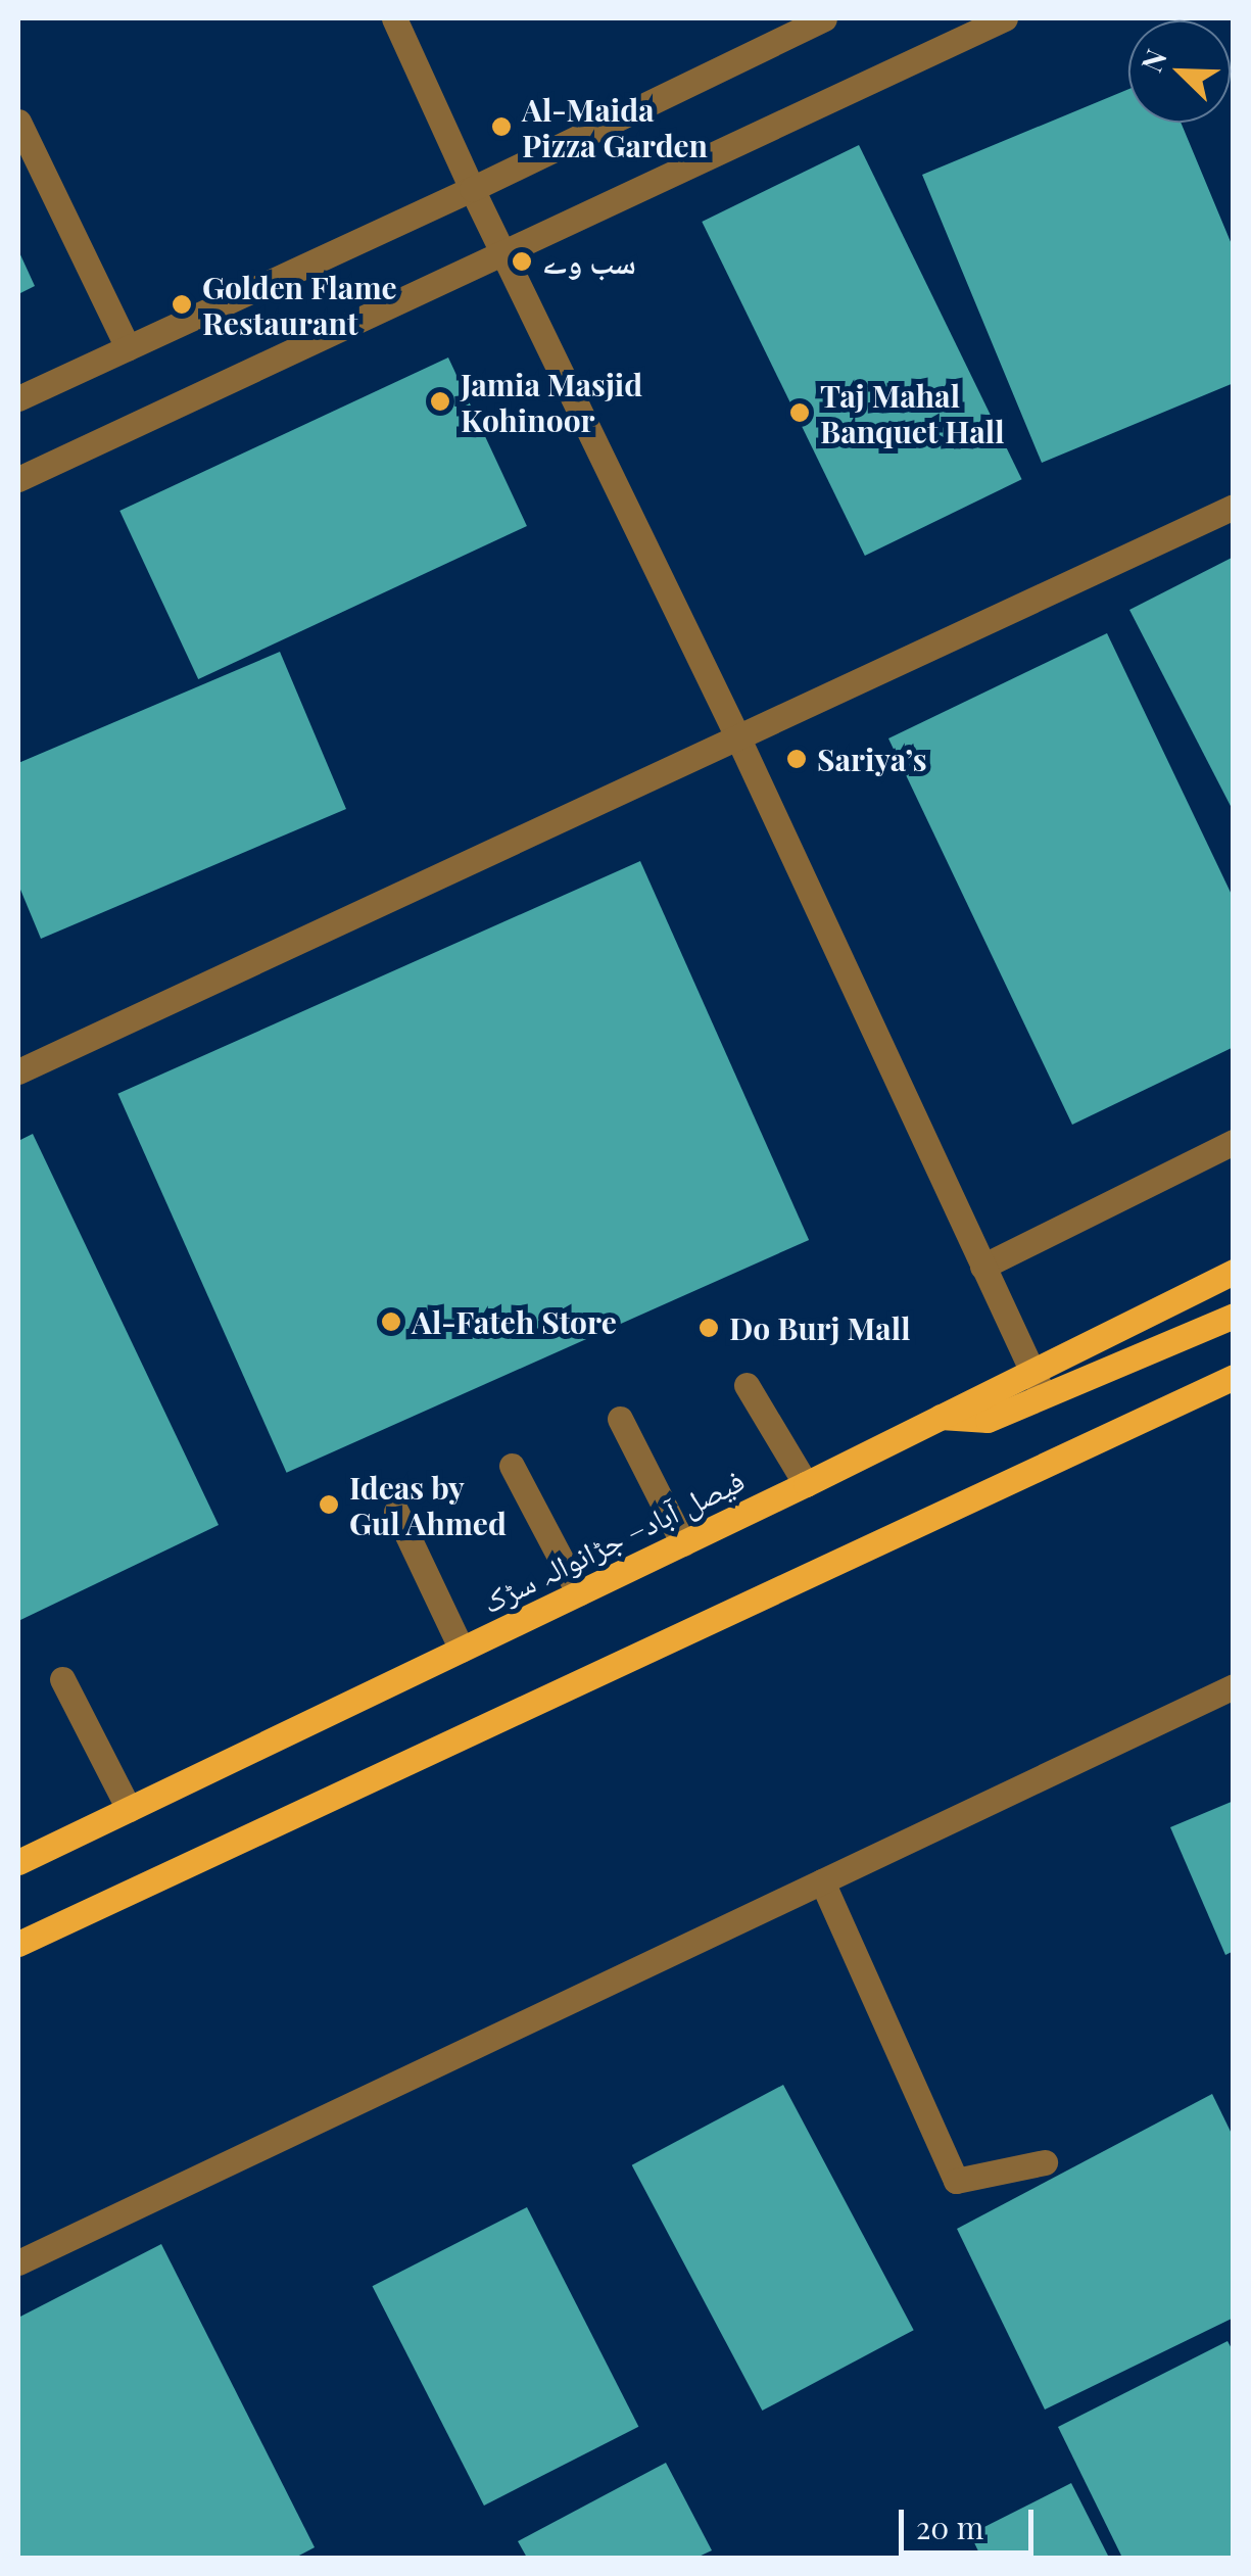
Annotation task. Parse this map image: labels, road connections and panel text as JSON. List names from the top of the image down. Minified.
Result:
{"streets":{"main road":["فیصل آباد– جڑانوالہ سڑک"]},"places":["Al-Maida Pizza Garden","سب وے","Golden Flame Restaurant","Jamia Masjid Kohinoor","Taj Mahal Banquet Hall","Sariya’s","Al-Fateh Store","Do Burj Mall","Ideas by Gul Ahmed"],"scale_bar":"20 m","north":"top left"}
